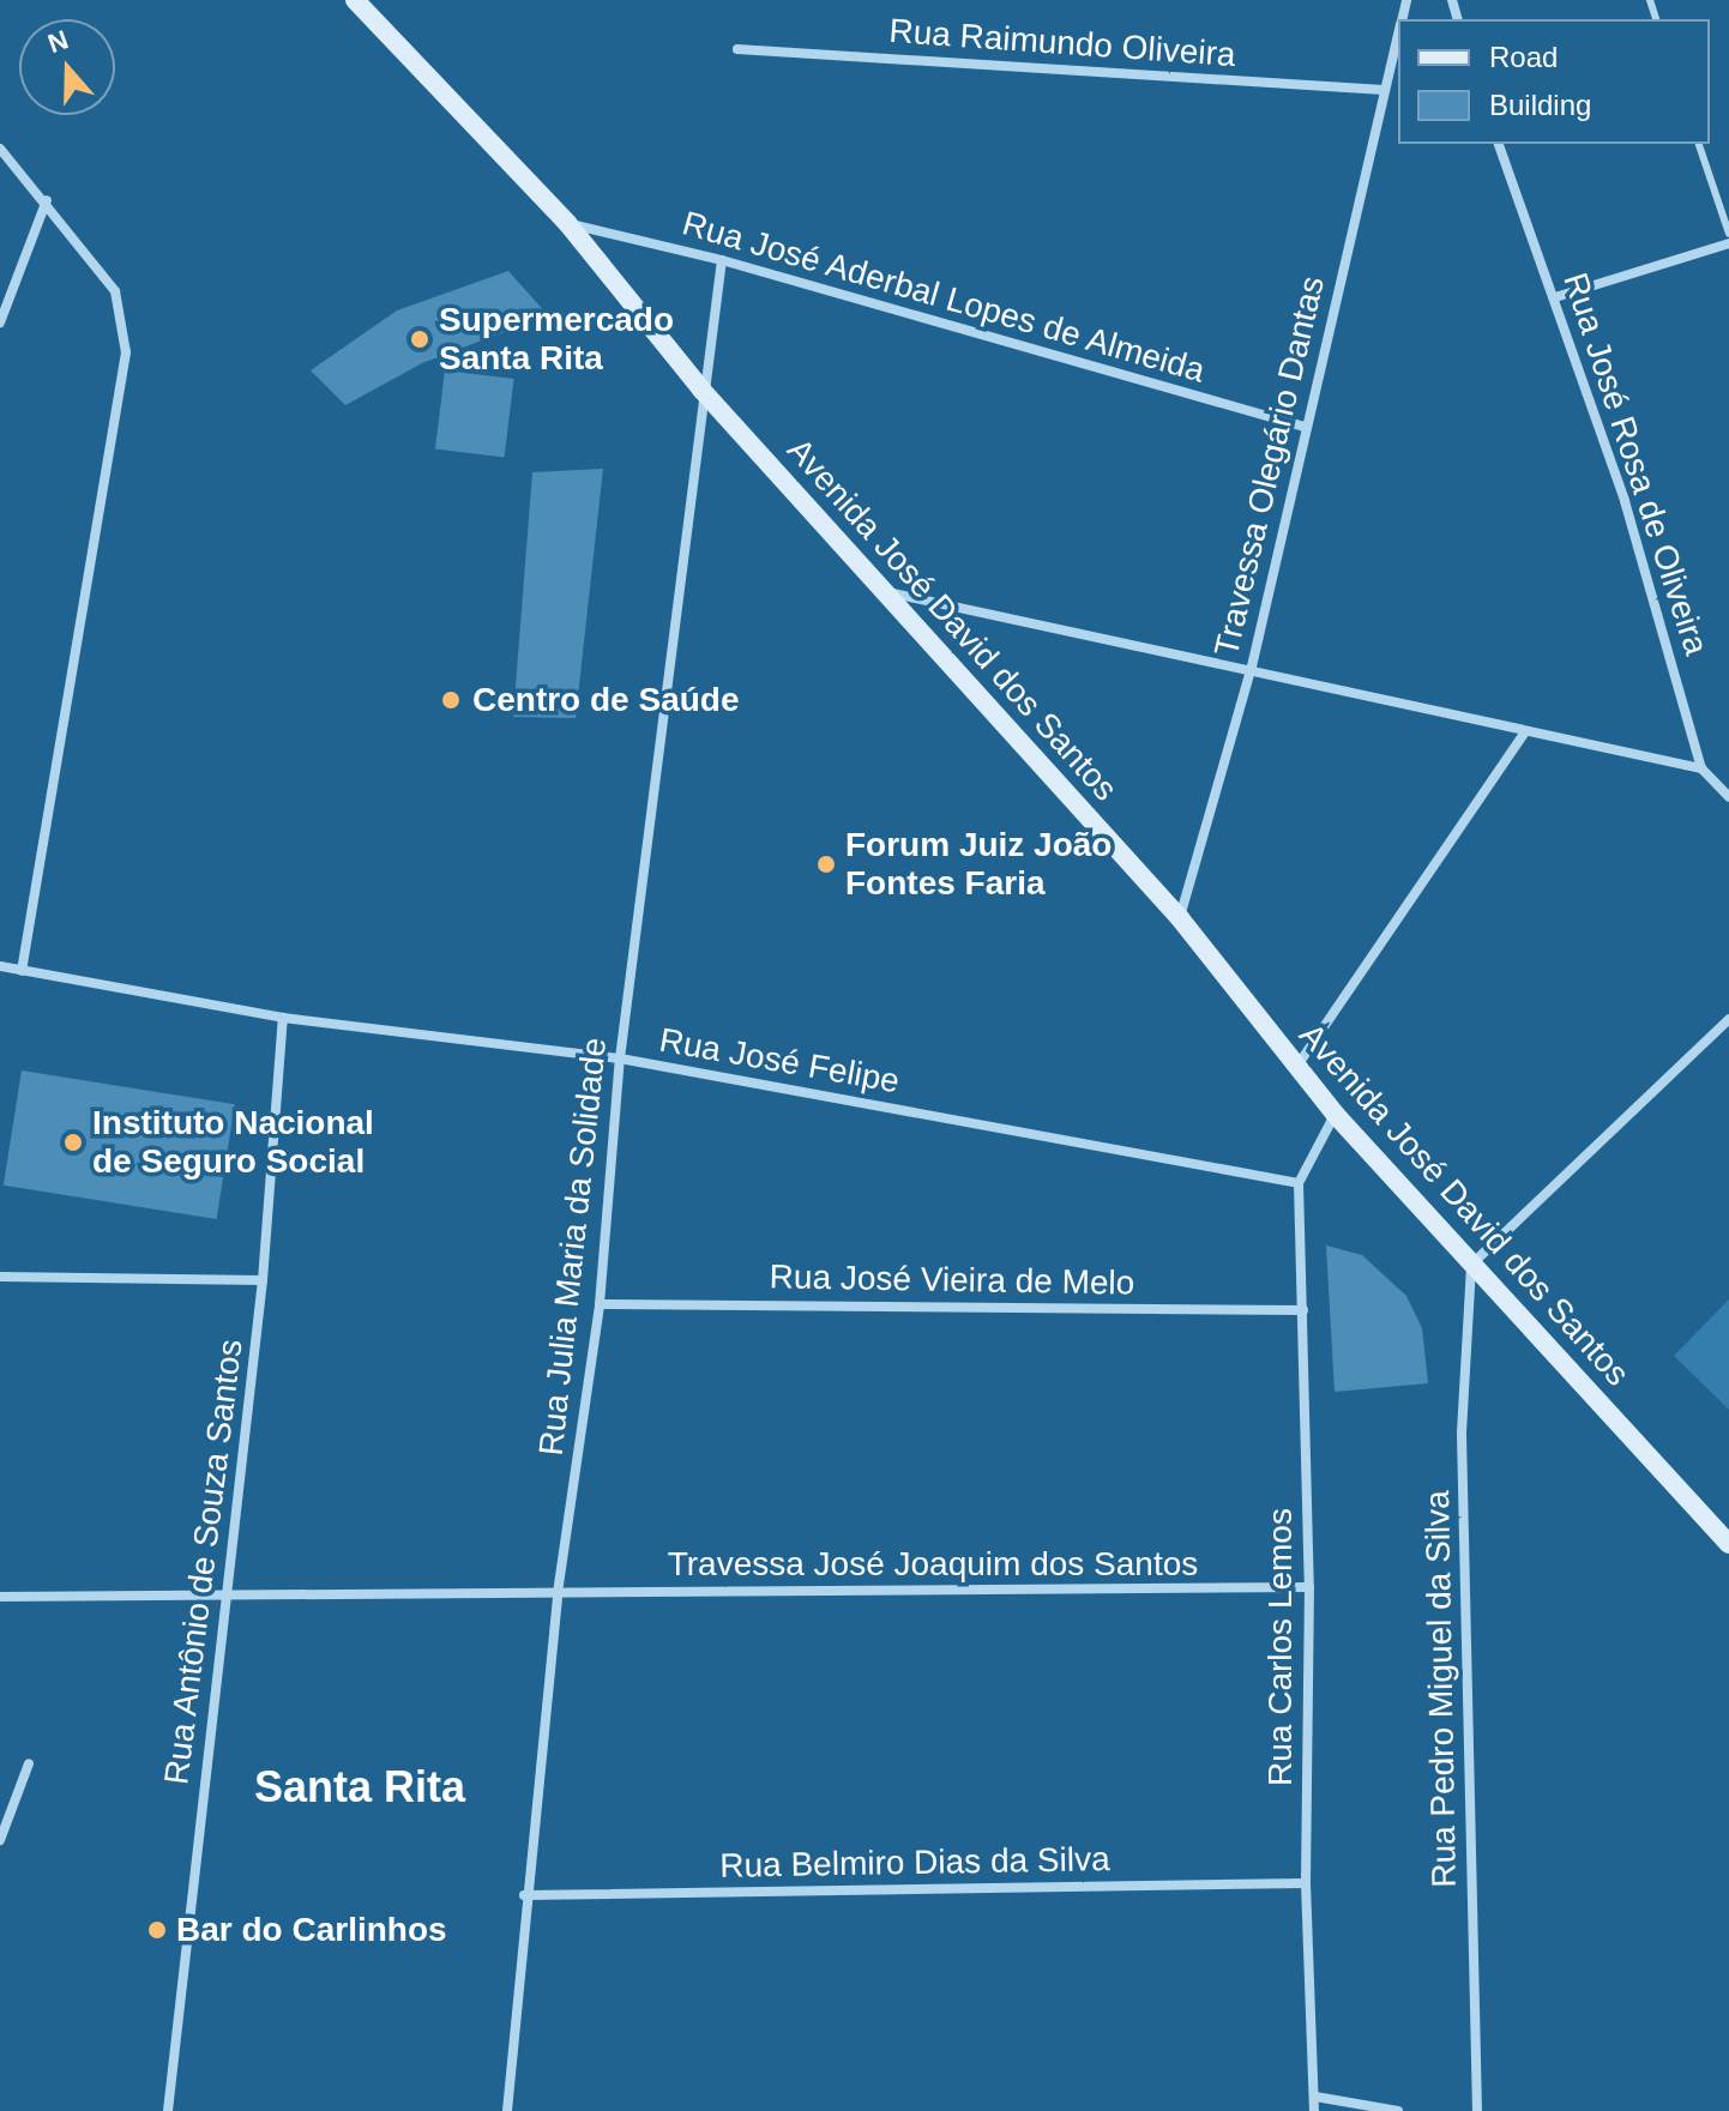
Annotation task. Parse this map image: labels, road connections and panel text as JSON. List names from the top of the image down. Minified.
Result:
{"streets":{"main road":["Avenida José David dos Santos"],"street":["Rua Raimundo Oliveira","Rua José Aderbal Lopes de Almeida","Rua José Rosa de Oliveira","Travessa Olegário Dantas","Rua José Felipe","Rua Julia Maria da Solidade","Rua José Vieira de Melo","Rua Antônio de Souza Santos","Travessa José Joaquim dos Santos","Rua Carlos Lemos","Rua Pedro Miguel da Silva","Rua Belmiro Dias da Silva"]},"crossings":[["Rua Raimundo Oliveira","Travessa Olegário Dantas"],["Rua José Aderbal Lopes de Almeida","Travessa Olegário Dantas"],["Rua José Aderbal Lopes de Almeida","Avenida José David dos Santos"],["Rua José Aderbal Lopes de Almeida","Rua Julia Maria da Solidade"],["Travessa Olegário Dantas","Avenida José David dos Santos"],["Avenida José David dos Santos","Rua Julia Maria da Solidade"],["Avenida José David dos Santos","Rua Pedro Miguel da Silva"],["Rua José Felipe","Rua Julia Maria da Solidade"],["Rua José Felipe","Rua Antônio de Souza Santos"],["Rua José Felipe","Rua Carlos Lemos"],["Rua Julia Maria da Solidade","Rua José Vieira de Melo"],["Rua Julia Maria da Solidade","Travessa José Joaquim dos Santos"],["Rua Julia Maria da Solidade","Rua Belmiro Dias da Silva"],["Rua José Vieira de Melo","Rua Carlos Lemos"],["Rua Antônio de Souza Santos","Travessa José Joaquim dos Santos"],["Travessa José Joaquim dos Santos","Rua Carlos Lemos"],["Rua Carlos Lemos","Rua Belmiro Dias da Silva"]],"districts":["Santa Rita"],"places":["Supermercado Santa Rita","Centro de Saúde","Forum Juiz João Fontes Faria","Instituto Nacional de Seguro Social","Bar do Carlinhos"],"legend":["Road","Building"],"north":"top"}
